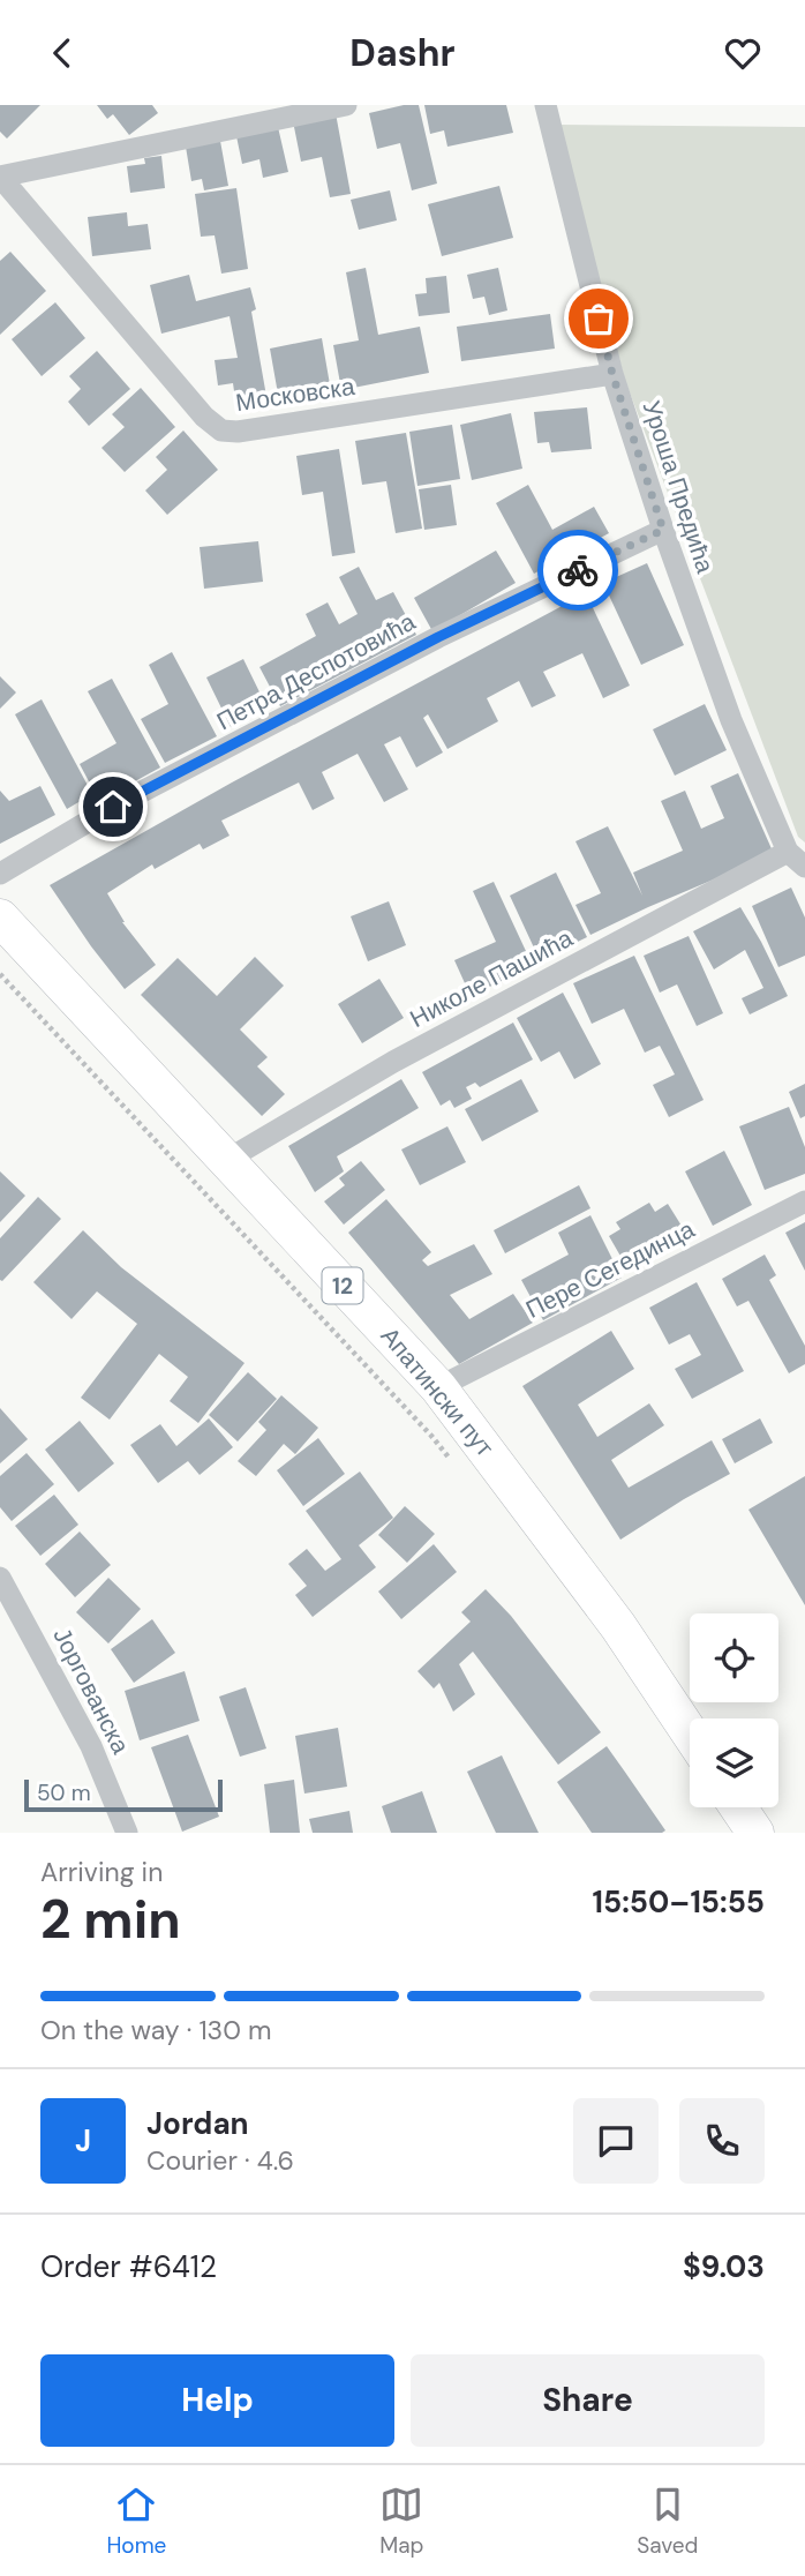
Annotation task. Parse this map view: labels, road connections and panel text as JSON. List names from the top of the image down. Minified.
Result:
{"streets":{"main road":["12","Апатински пут"],"street":["Московска","Уроша Предића","Петра Деспотовића","Николе Пашића","Пере Сегединца","Јоргованска"]},"crossings":[["Московска","Уроша Предића"],["Уроша Предића","Петра Деспотовића"],["Уроша Предића","Николе Пашића"],["Николе Пашића","Апатински пут"],["Пере Сегединца","Апатински пут"]],"scale_bar":"50 m","page":{"header":"Dashr","scale":"50 m","heading":["2 min","Arriving in","15:50–15:55"],"panel":["Jordan","Courier · 4.6","Order #6412","$9.03"],"bar":"On the way · 130 m","round":"J","buttons":["Help","Share"],"tabs":["Home","Map","Saved"]}}
